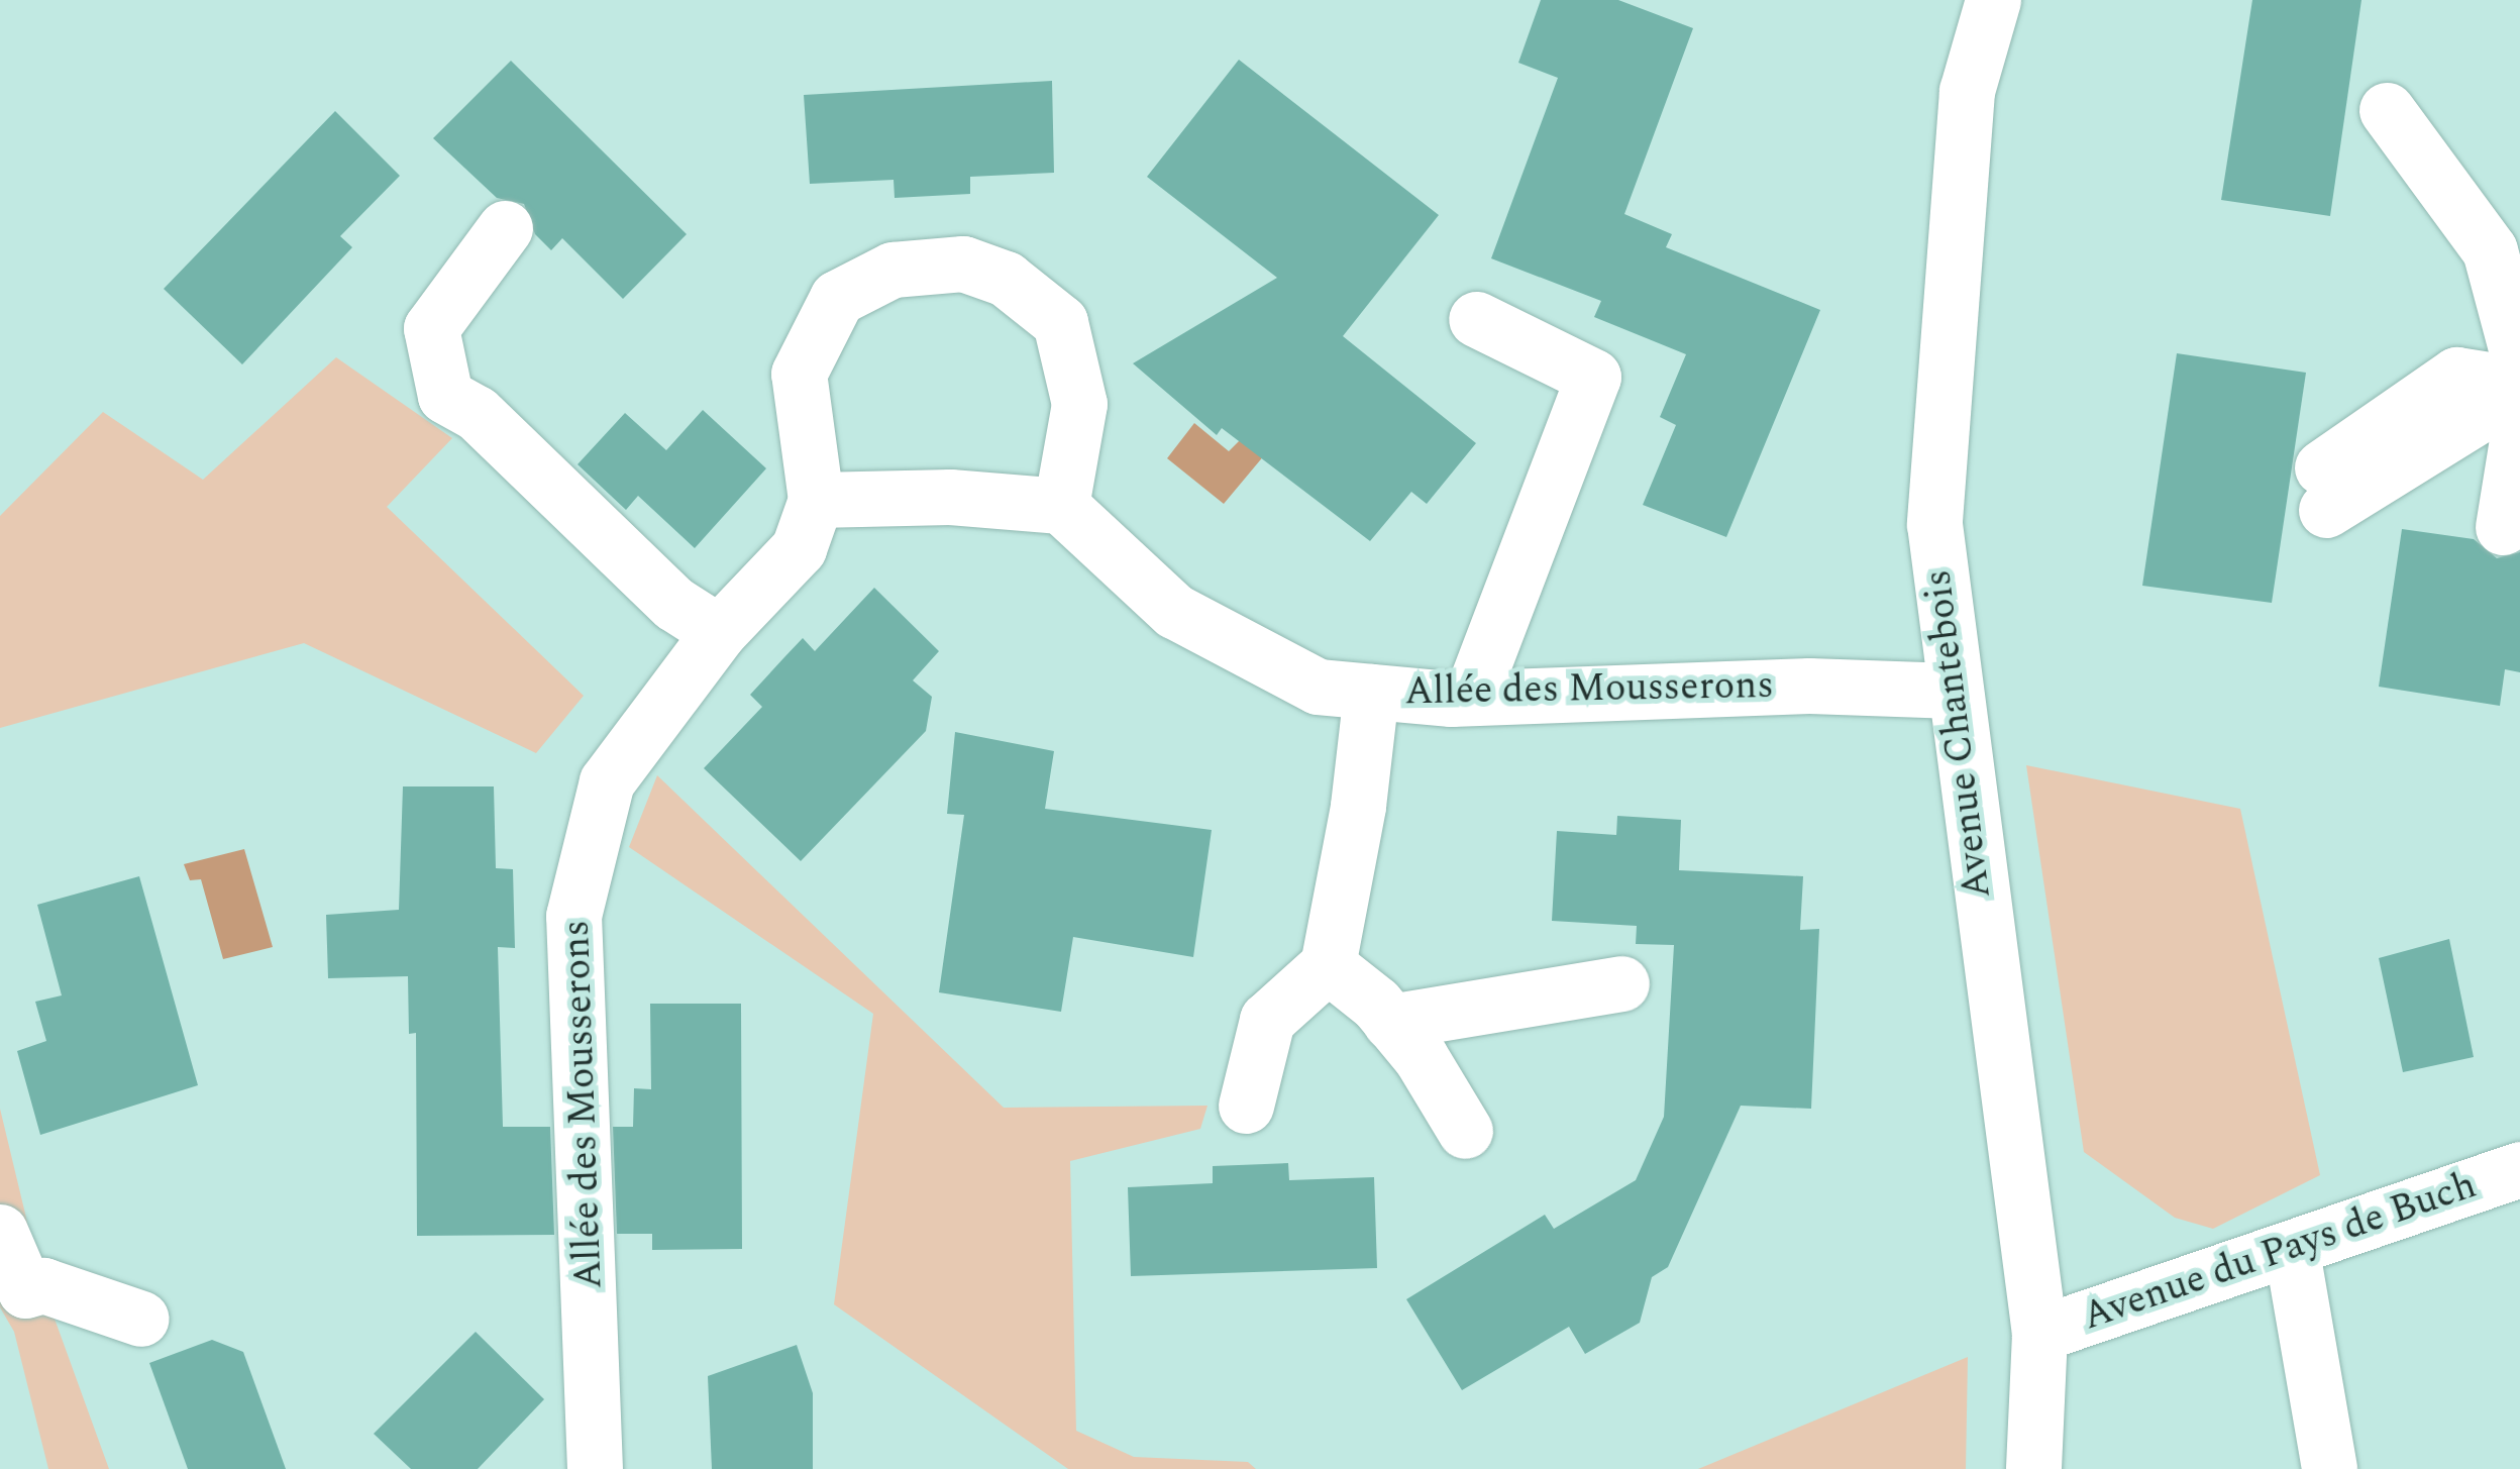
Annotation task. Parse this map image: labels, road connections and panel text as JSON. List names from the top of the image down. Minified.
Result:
{"streets":{"street":["Allée des Mousserons","Avenue Chantebois","Avenue du Pays de Buch"]},"crossings":[["Allée des Mousserons","Avenue Chantebois"],["Avenue Chantebois","Avenue du Pays de Buch"]]}
